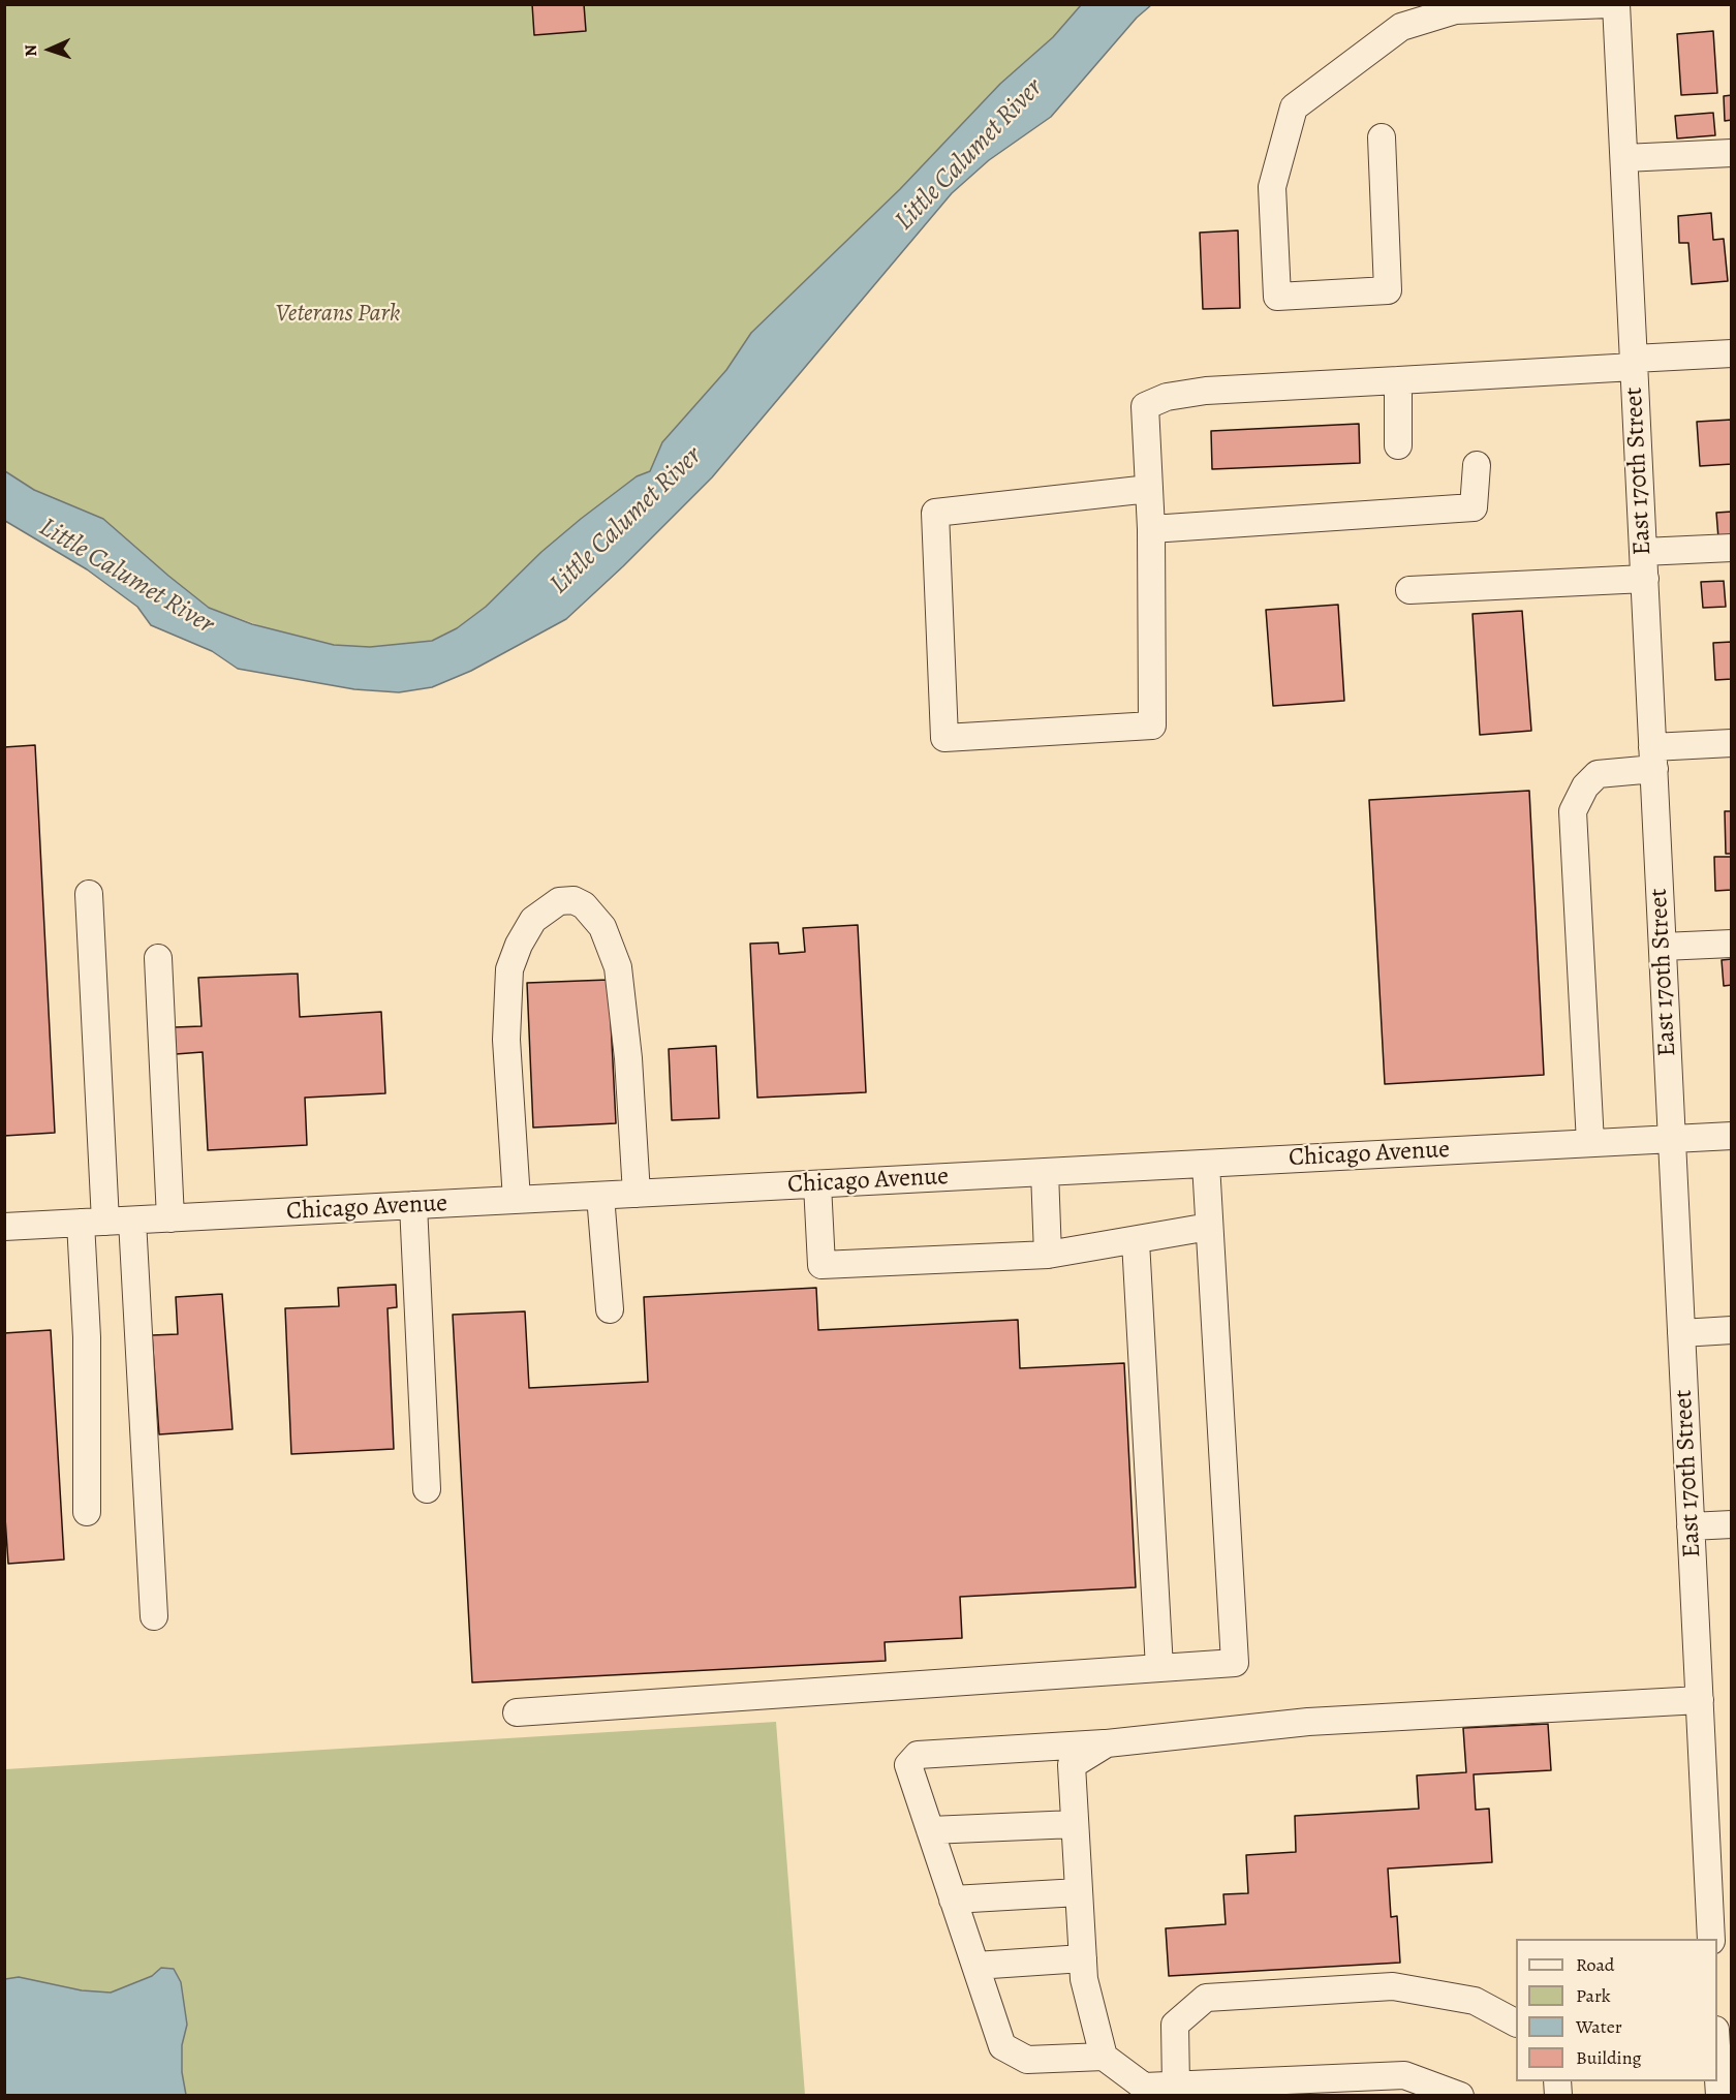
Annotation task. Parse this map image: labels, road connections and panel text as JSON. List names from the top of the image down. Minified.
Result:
{"streets":{"street":["East 170th Street","Chicago Avenue"]},"crossings":[["East 170th Street","Chicago Avenue"]],"water":["Little Calumet River"],"parks":["Veterans Park"],"legend":["Road","Park","Water","Building"],"north":"left"}
